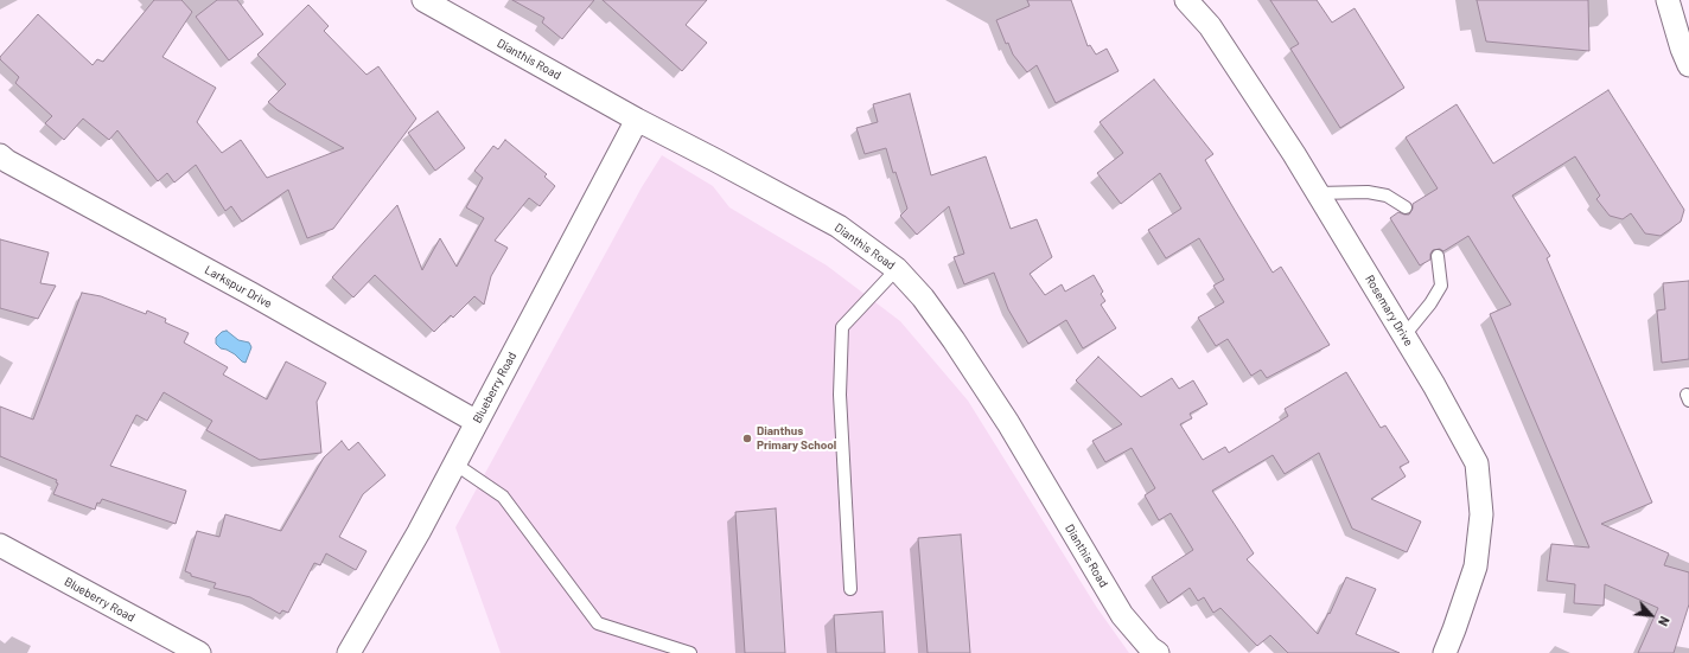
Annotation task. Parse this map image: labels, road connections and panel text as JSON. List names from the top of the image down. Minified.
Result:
{"streets":{"street":["Dianthis Road","Larkspur Drive","Rosemary Drive","Blueberry Road"]},"crossings":[["Dianthis Road","Blueberry Road"],["Larkspur Drive","Blueberry Road"]],"places":["Dianthus Primary School"],"north":"bottom right"}
